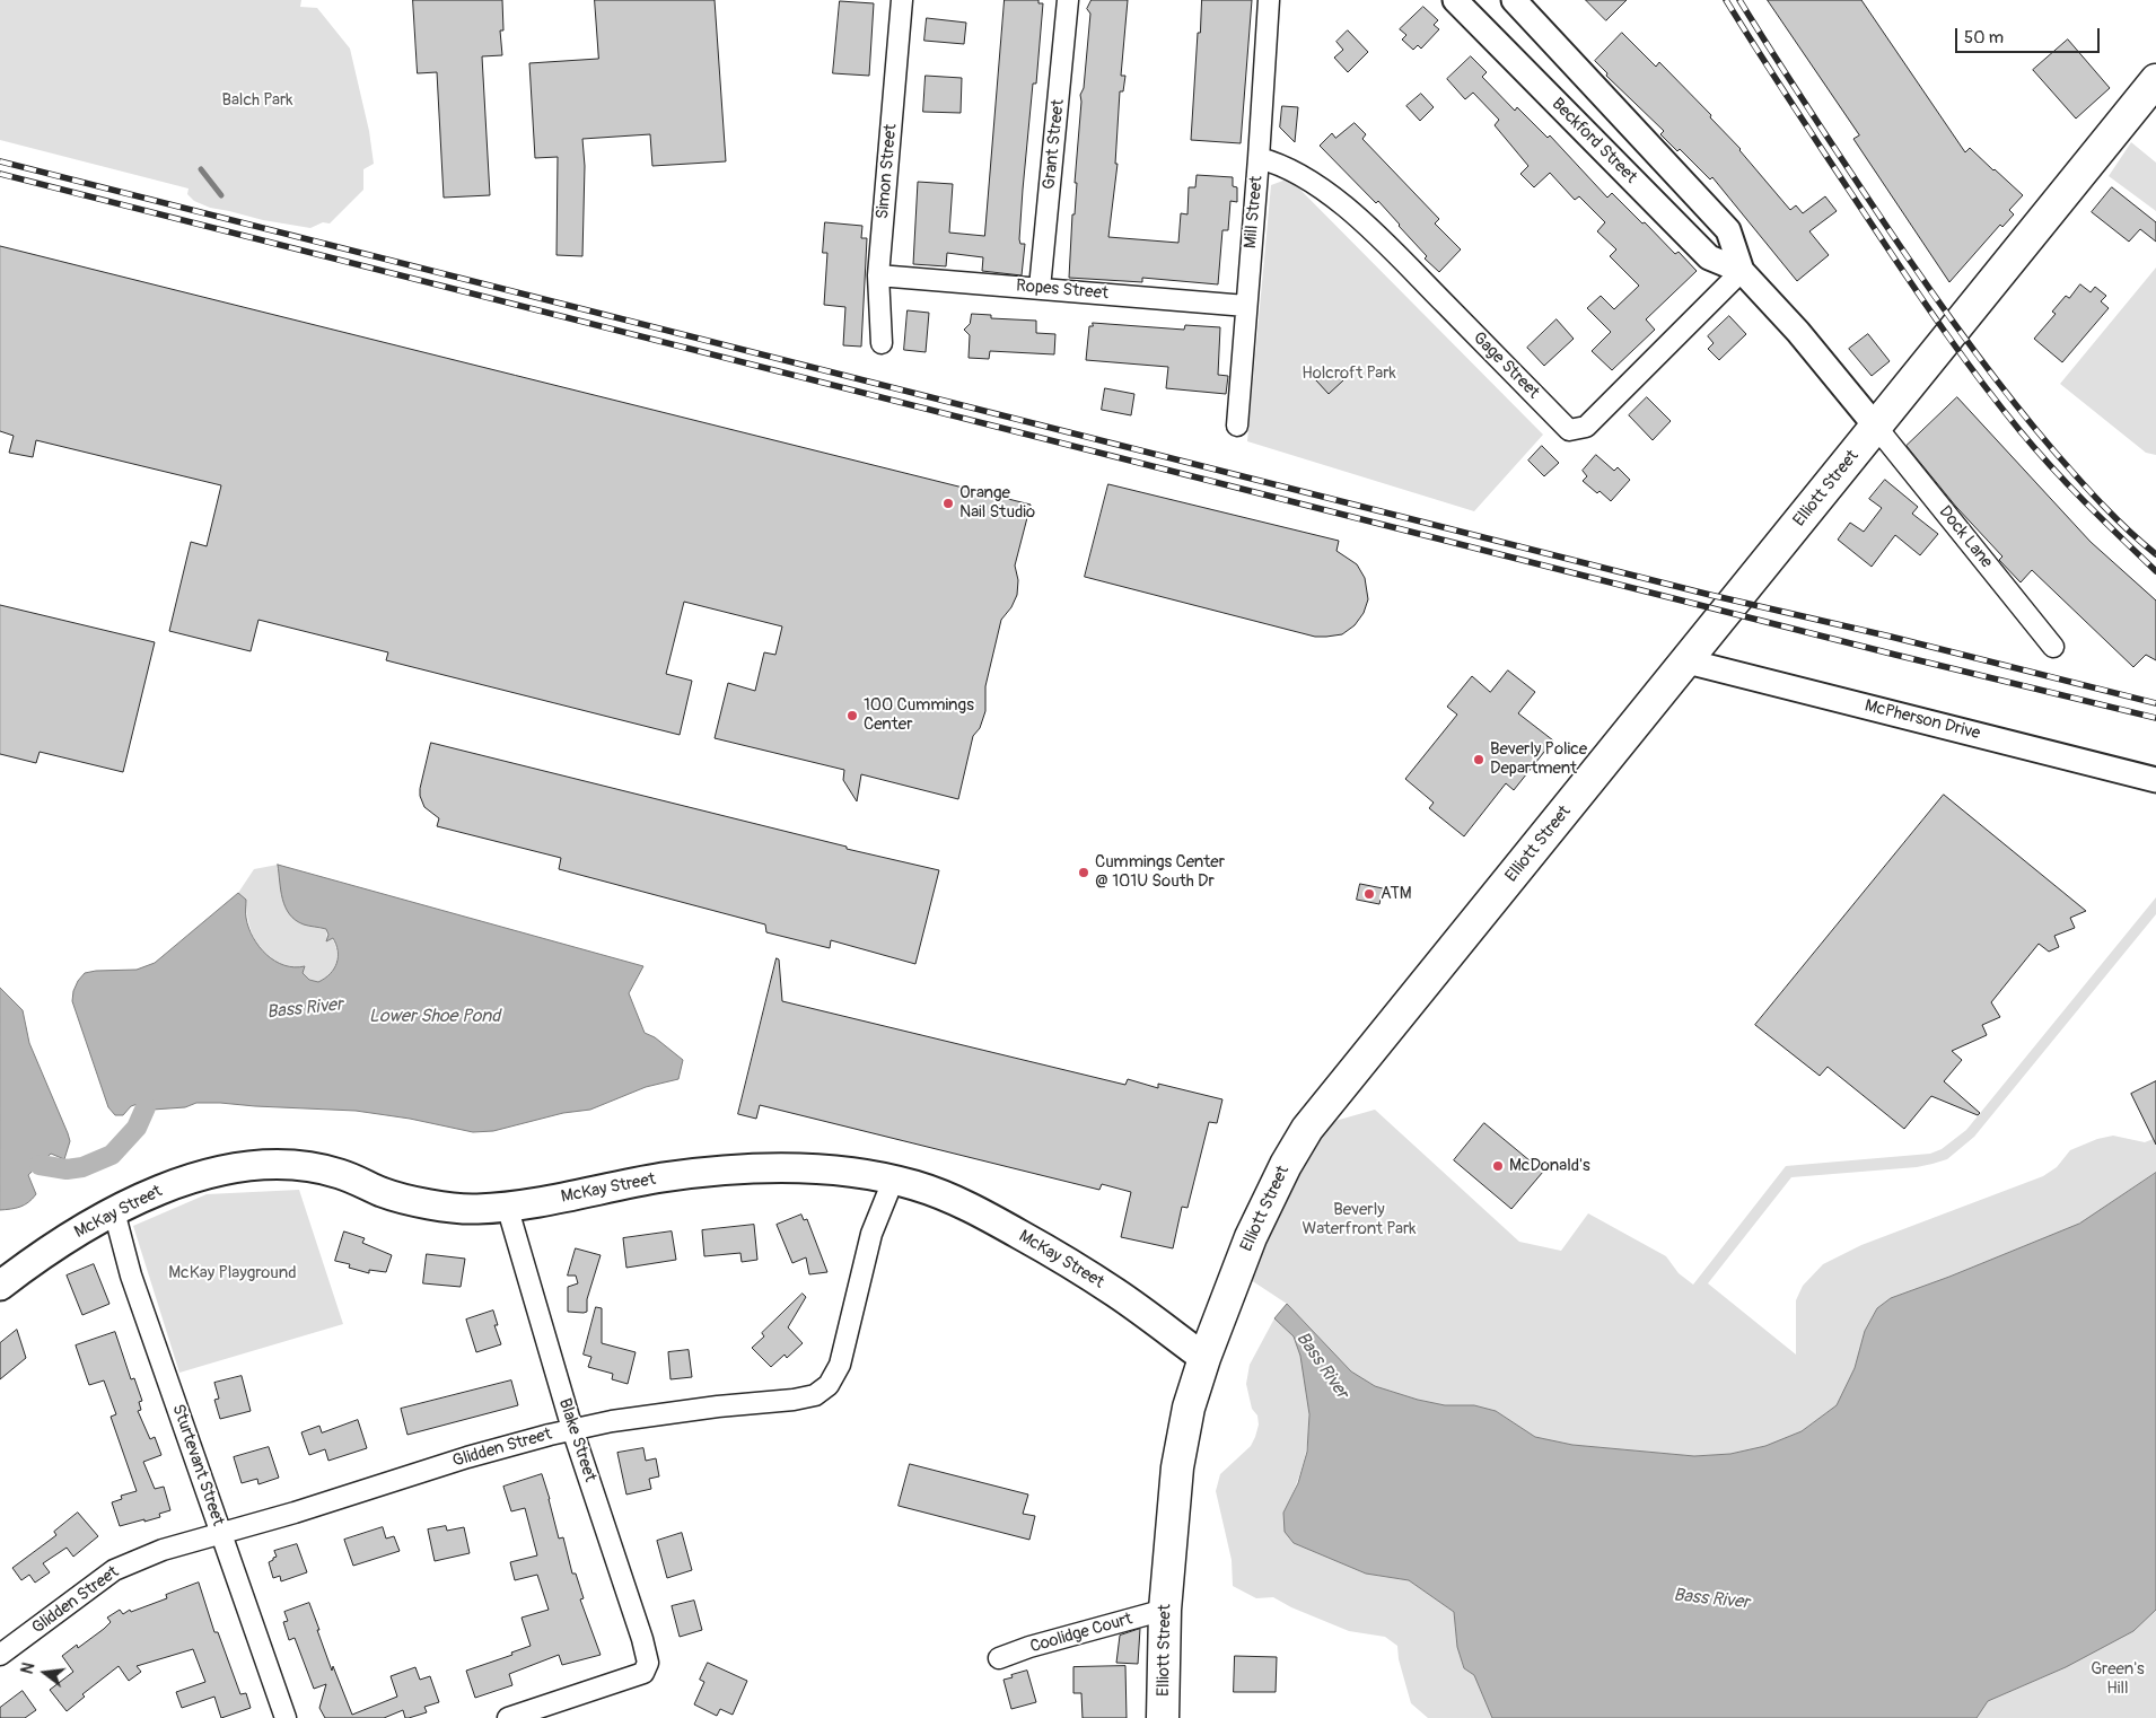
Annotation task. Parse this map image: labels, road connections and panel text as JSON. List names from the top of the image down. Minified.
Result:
{"streets":{"main road":["Elliott Street","McKay Street"],"street":["Beckford Street","Grant Street","Simon Street","Mill Street","Ropes Street","Gage Street","Dock Lane","McPherson Drive","Blake Street","Glidden Street","Sturtevant Street","Coolidge Court"]},"crossings":[["Beckford Street","Gage Street"],["Beckford Street","Elliott Street"],["Beckford Street","Dock Lane"],["Grant Street","Ropes Street"],["Simon Street","Ropes Street"],["Mill Street","Ropes Street"],["Mill Street","Gage Street"],["Elliott Street","Dock Lane"],["Elliott Street","McPherson Drive"],["Elliott Street","McKay Street"],["Elliott Street","Coolidge Court"],["McKay Street","Blake Street"],["McKay Street","Glidden Street"],["McKay Street","Sturtevant Street"],["Blake Street","Glidden Street"],["Glidden Street","Sturtevant Street"]],"water":["Bass River","Lower Shoe Pond"],"parks":["Balch Park","Holcroft Park","Beverly Waterfront Park","McKay Playground","Green's Hill"],"places":["Orange Nail Studio","100 Cummings Center","Beverly Police Department","Cummings Center @ 101U South Dr","ATM","McDonald's"],"scale_bar":"50 m","north":"left"}
